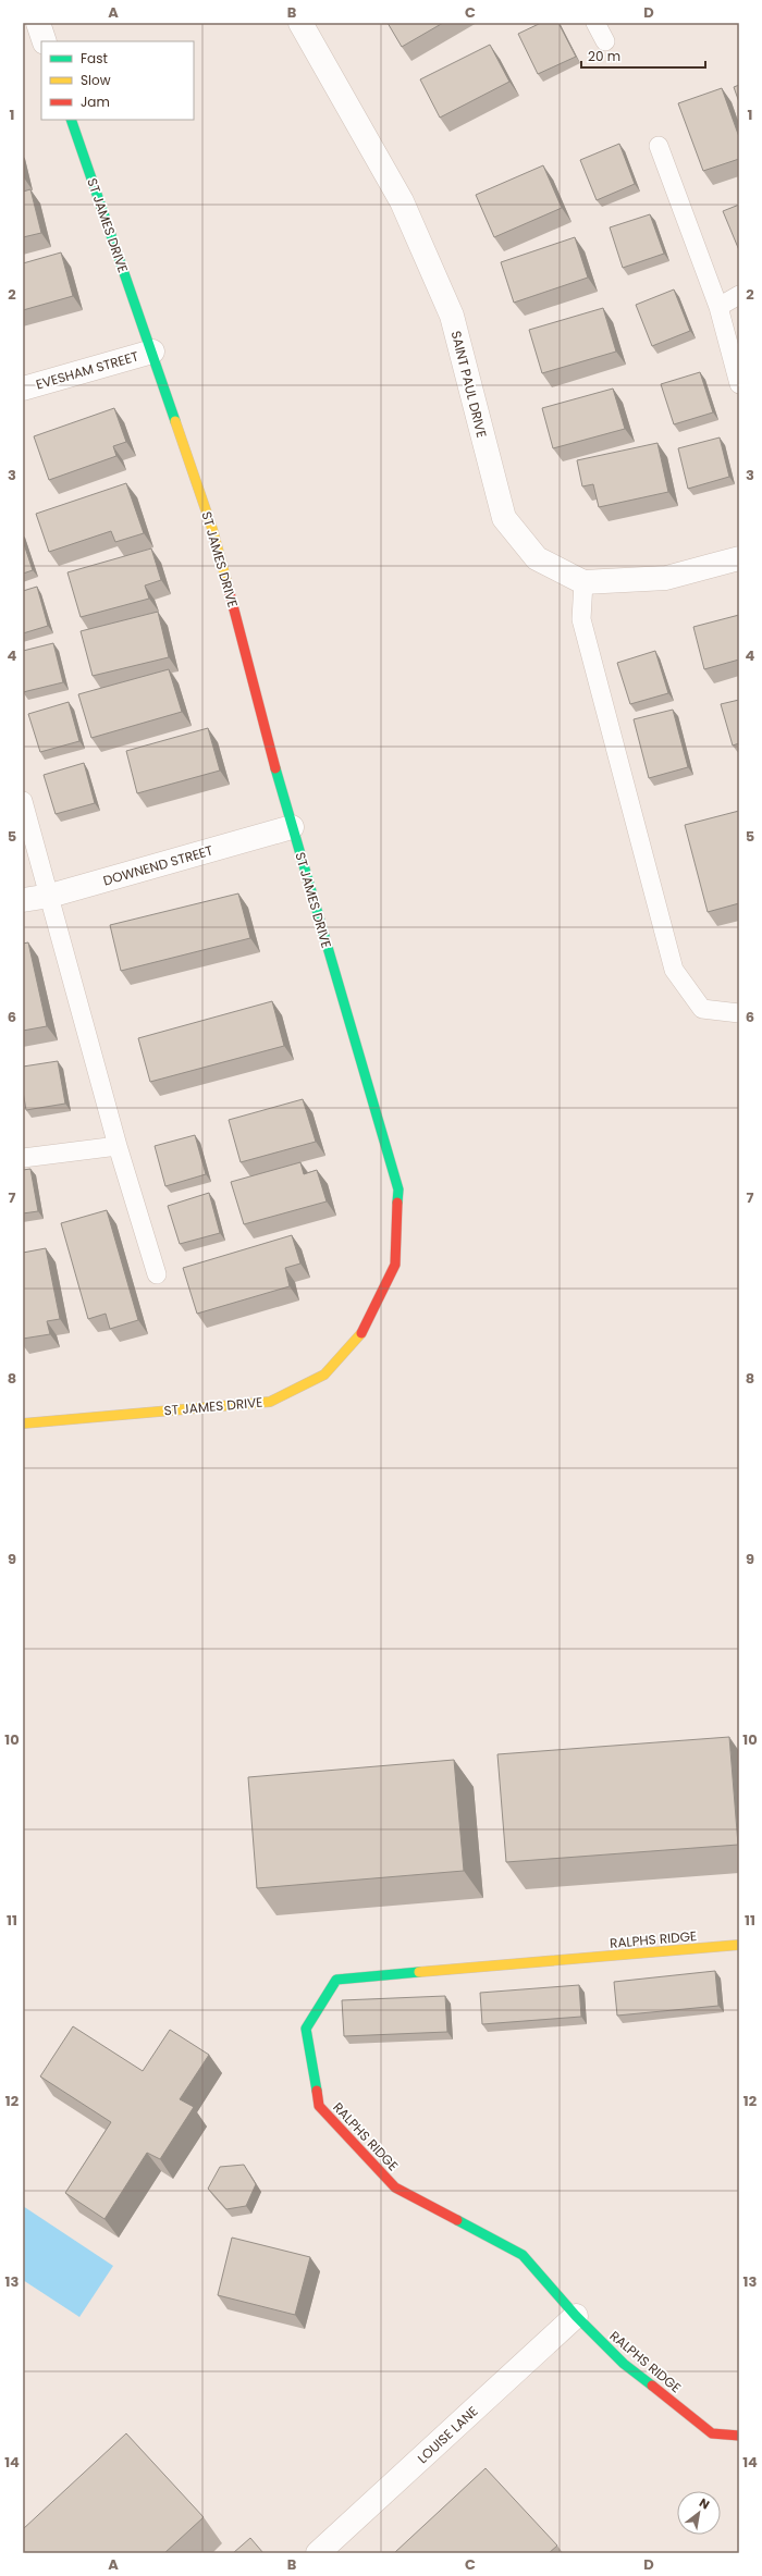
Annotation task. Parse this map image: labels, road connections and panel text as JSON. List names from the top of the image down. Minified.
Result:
{"streets":{"street":["ST JAMES DRIVE","EVESHAM STREET","SAINT PAUL DRIVE","DOWNEND STREET","RALPHS RIDGE","LOUISE LANE"]},"crossings":[["ST JAMES DRIVE","EVESHAM STREET"],["ST JAMES DRIVE","DOWNEND STREET"],["RALPHS RIDGE","LOUISE LANE"]],"legend":["Fast","Slow","Jam"],"scale_bar":"20 m","north":"top right","grid":{"columns":["A","B","C","D"],"rows":["1","2","3","4","5","6","7","8","9","10","11","12","13","14"]}}
